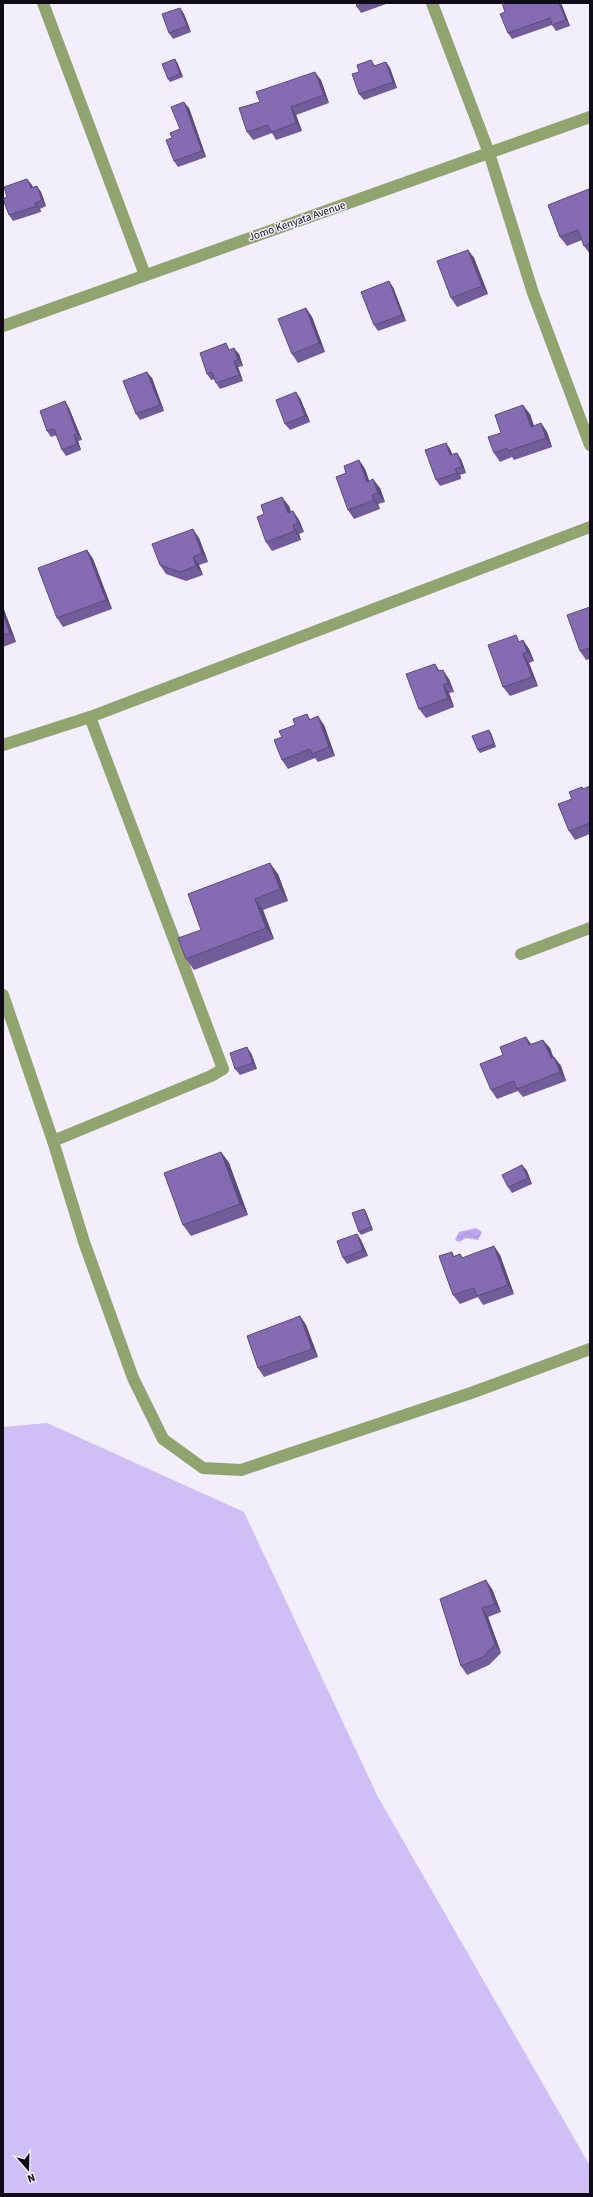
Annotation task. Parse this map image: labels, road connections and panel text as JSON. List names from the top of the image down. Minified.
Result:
{"streets":{"street":["Jomo Kenyata Avenue"]},"north":"bottom"}
